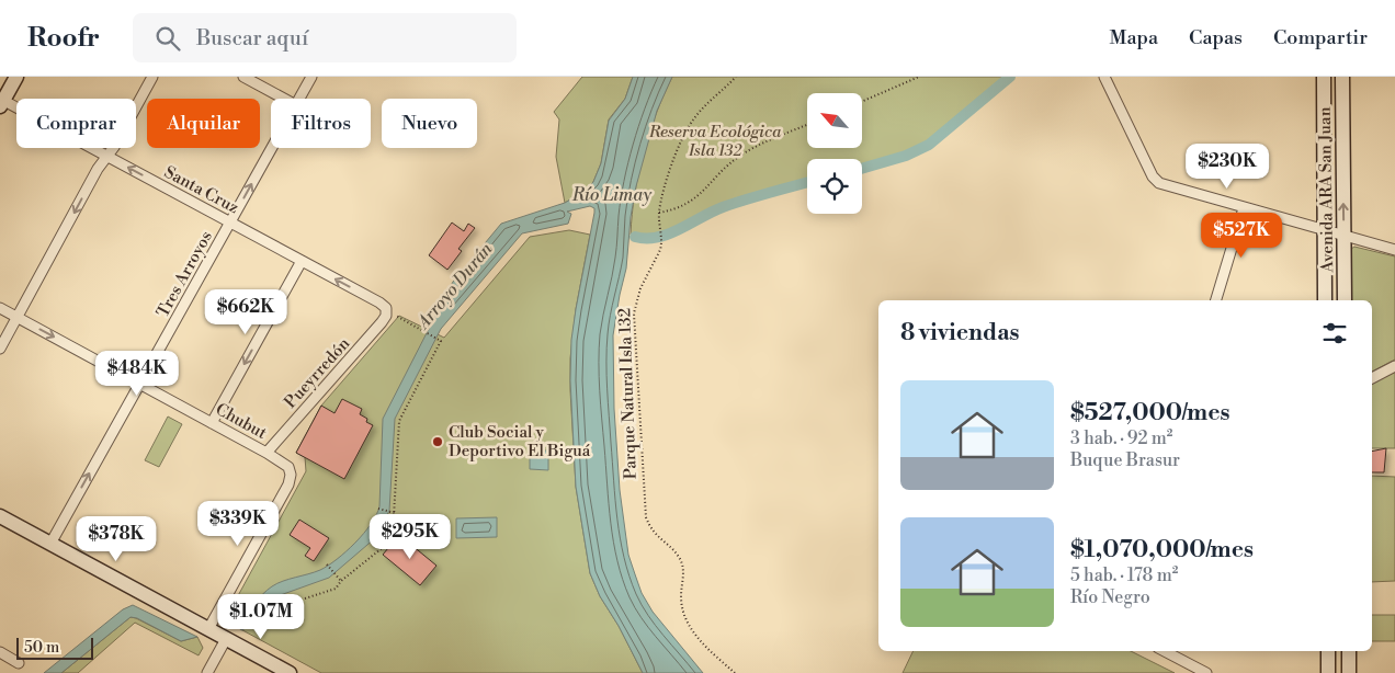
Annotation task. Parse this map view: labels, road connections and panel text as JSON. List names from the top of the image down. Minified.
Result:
{"streets":{"main road":["Avenida ARA San Juan"],"street":["Santa Cruz","Tres Arroyos","Pueyrredón","Chubut"],"path":["Parque Natural Isla 132"]},"crossings":[["Santa Cruz","Tres Arroyos"],["Santa Cruz","Pueyrredón"],["Tres Arroyos","Chubut"],["Pueyrredón","Chubut"]],"one_way":["Santa Cruz","Tres Arroyos"],"water":["Río Limay","Arroyo Durán"],"parks":["Reserva Ecológica Isla 132"],"places":["Club Social y Deportivo El Biguá"],"scale_bar":"50 m","north":"top left","page":{"header":"Roofr","search":"Buscar aquí","nav":["Mapa","Capas","Compartir"],"chip":["Comprar","Alquilar","Filtros","Nuevo"],"price":["$230K","$527K","$662K","$484K","$339K","$295K","$378K","$1.07M"],"heading":"8 viviendas","list":[{"name":"$527,000/mes","note":"3 hab. · 92 m² · Buque Brasur"},{"name":"$1,070,000/mes","note":"5 hab. · 178 m² · Río Negro"}],"scale":"50 m"}}
